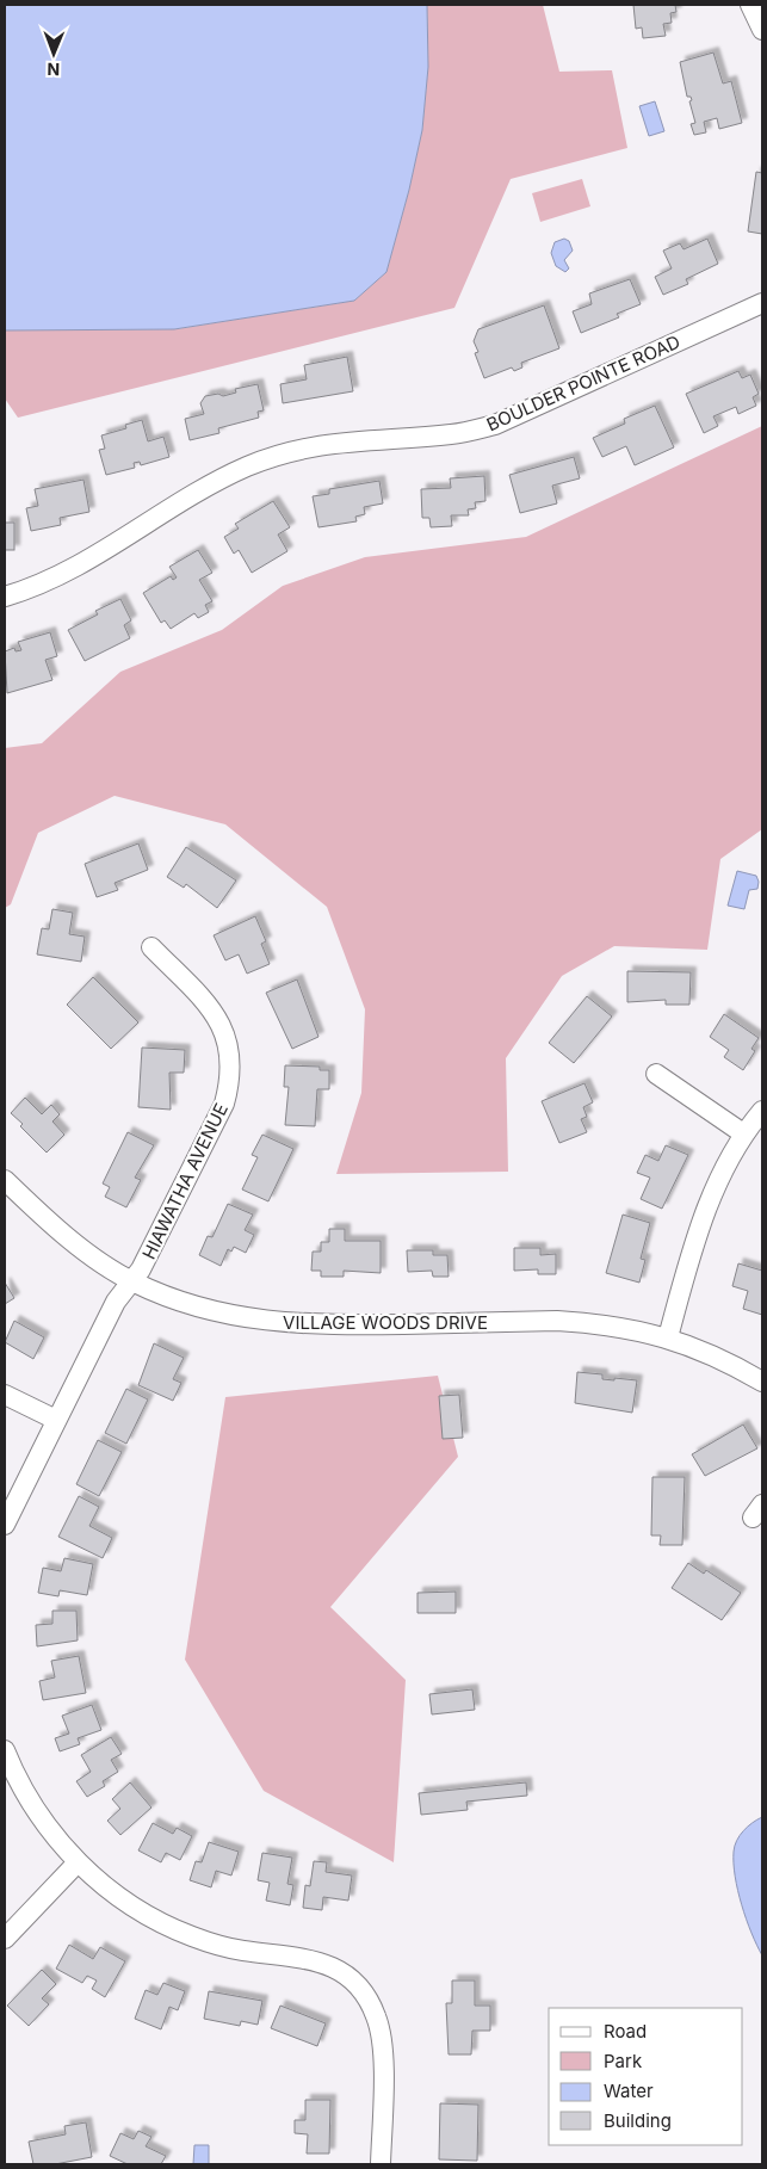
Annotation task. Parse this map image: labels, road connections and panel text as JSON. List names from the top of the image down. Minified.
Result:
{"streets":{"street":["BOULDER POINTE ROAD","HIAWATHA AVENUE","VILLAGE WOODS DRIVE"]},"crossings":[["HIAWATHA AVENUE","VILLAGE WOODS DRIVE"]],"legend":["Road","Park","Water","Building"],"north":"bottom"}
